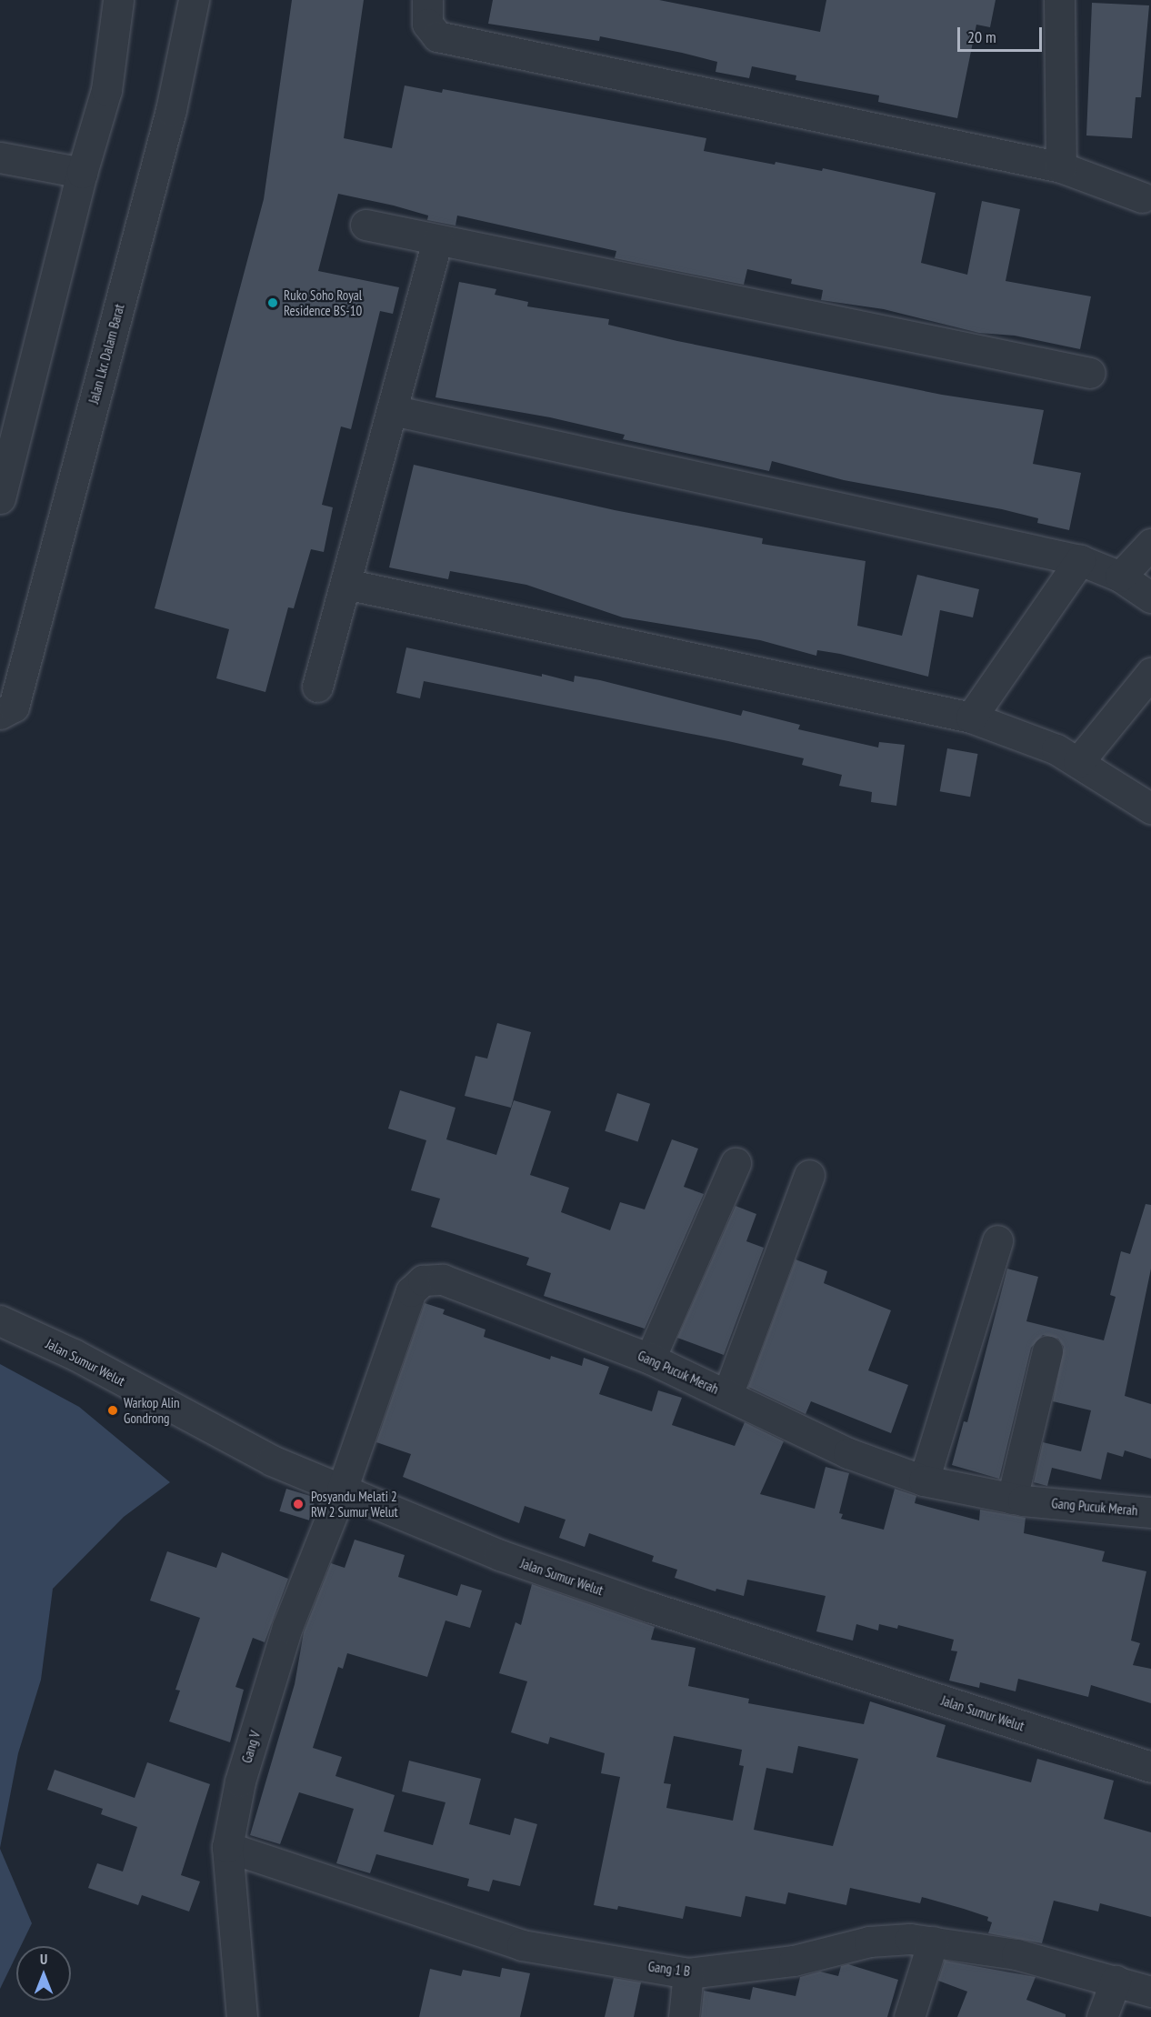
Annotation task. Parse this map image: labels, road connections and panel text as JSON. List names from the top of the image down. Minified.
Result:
{"streets":{"street":["Jalan Lkr. Dalam Barat","Jalan Sumur Welut","Gang Pucuk Merah","Gang V","Gang 1 B"]},"crossings":[["Jalan Sumur Welut","Gang Pucuk Merah"],["Jalan Sumur Welut","Gang V"],["Gang Pucuk Merah","Gang V"],["Gang V","Gang 1 B"]],"places":["Ruko Soho Royal Residence BS-10","Warkop Alin Gondrong","Posyandu Melati 2 RW 2 Sumur Welut"],"scale_bar":"20 m","north":"top"}
